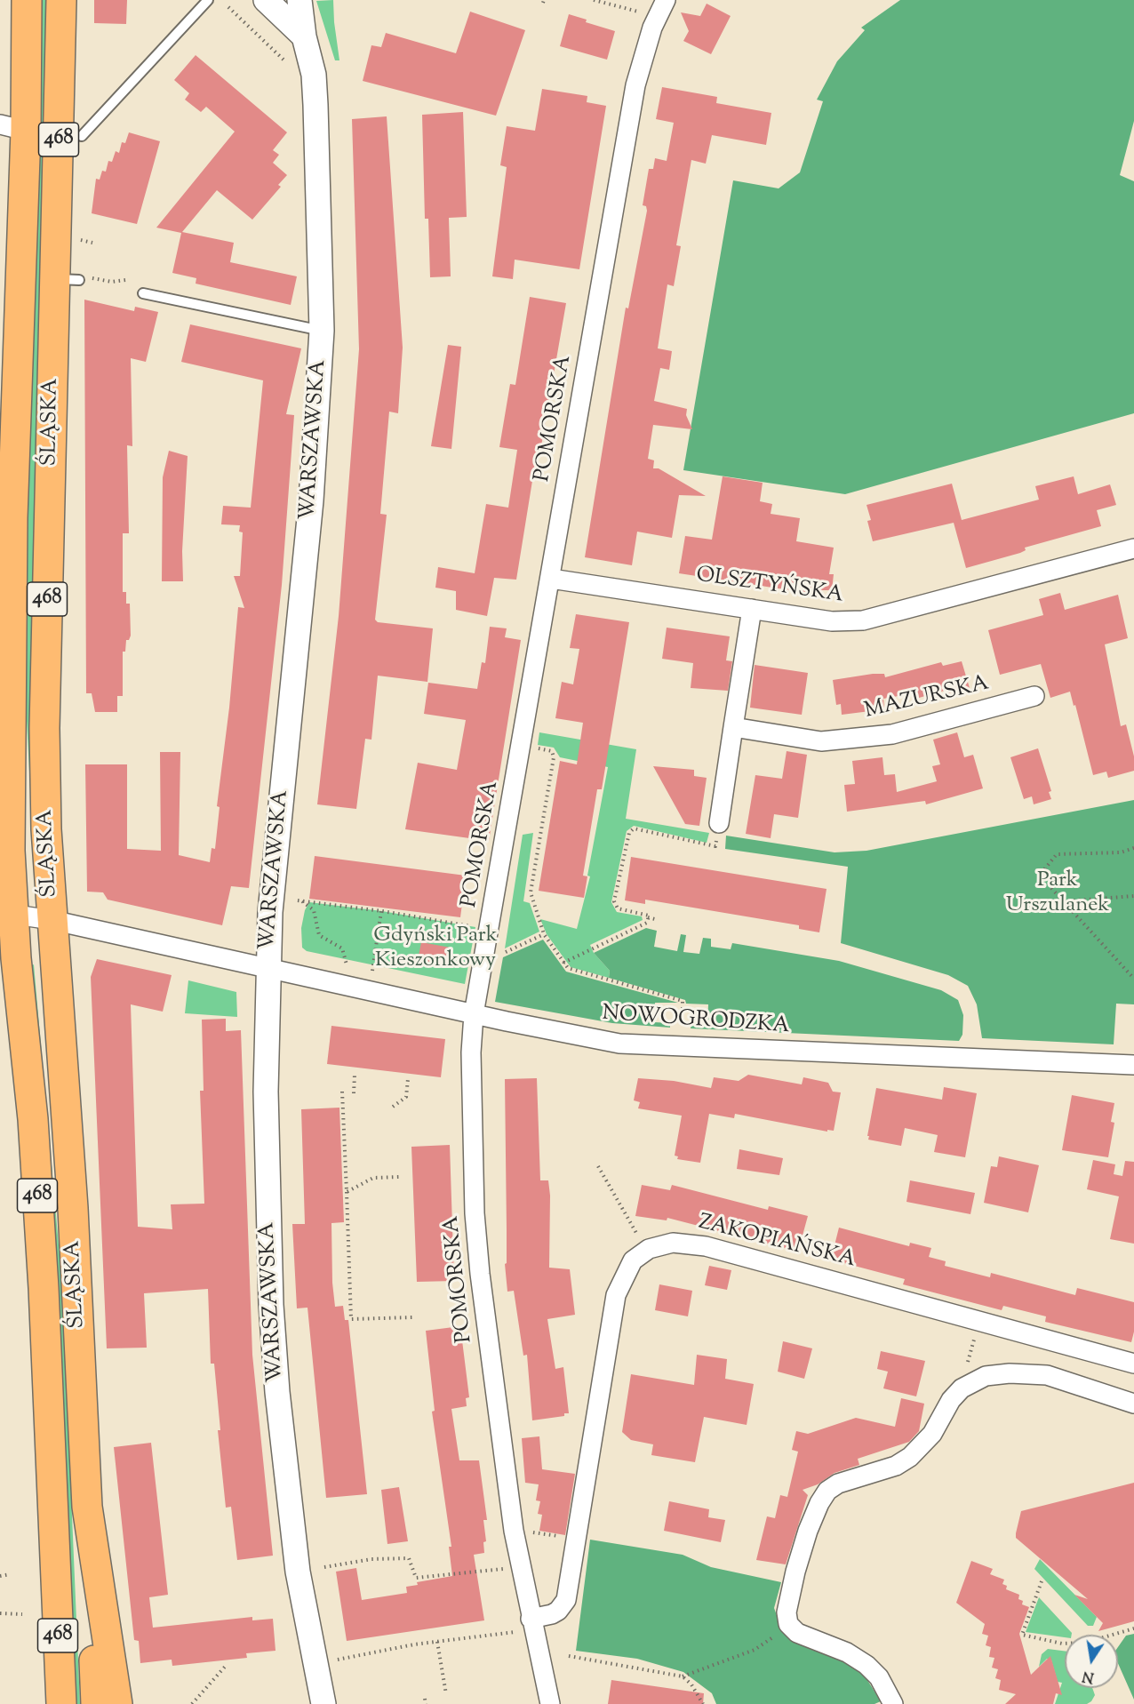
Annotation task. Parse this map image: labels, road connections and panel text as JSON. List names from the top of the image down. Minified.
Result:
{"streets":{"main road":["468","ŚLĄSKA"],"street":["POMORSKA","WARSZAWSKA","OLSZTYŃSKA","MAZURSKA","NOWOGRODZKA","ZAKOPIAŃSKA"]},"crossings":[["POMORSKA","OLSZTYŃSKA"],["POMORSKA","NOWOGRODZKA"],["POMORSKA","ZAKOPIAŃSKA"],["ŚLĄSKA","NOWOGRODZKA"],["WARSZAWSKA","NOWOGRODZKA"]],"parks":["Park Urszulanek","Gdyński Park Kieszonkowy"],"north":"bottom"}
